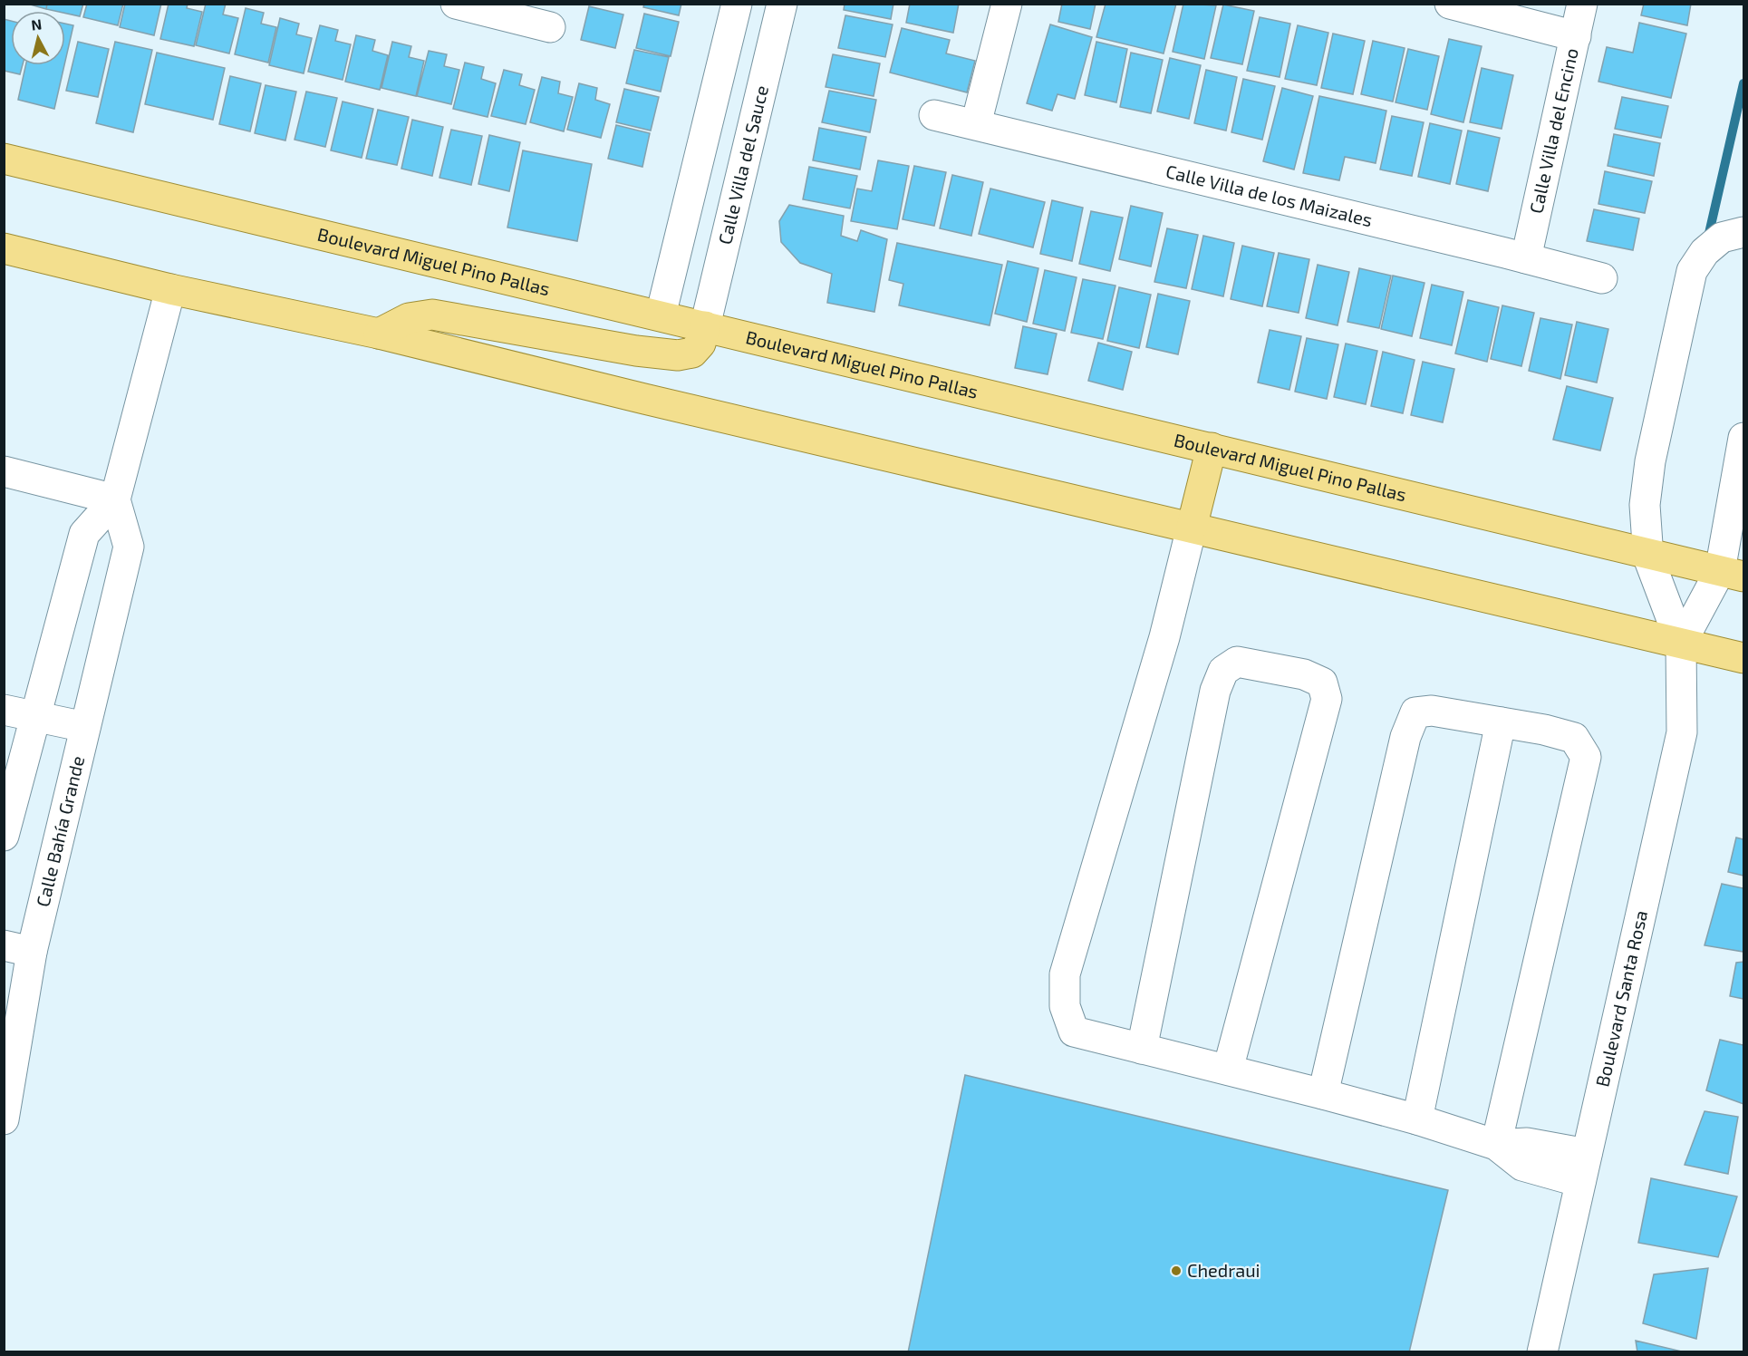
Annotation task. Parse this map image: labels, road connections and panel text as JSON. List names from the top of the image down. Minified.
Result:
{"streets":{"main road":["Boulevard Miguel Pino Pallas"],"street":["Calle Villa del Encino","Calle Villa del Sauce","Calle Villa de los Maizales","Calle Bahía Grande","Boulevard Santa Rosa"]},"crossings":[["Calle Villa del Encino","Calle Villa de los Maizales"],["Calle Villa del Sauce","Boulevard Miguel Pino Pallas"]],"places":["Chedraui"],"north":"top"}
